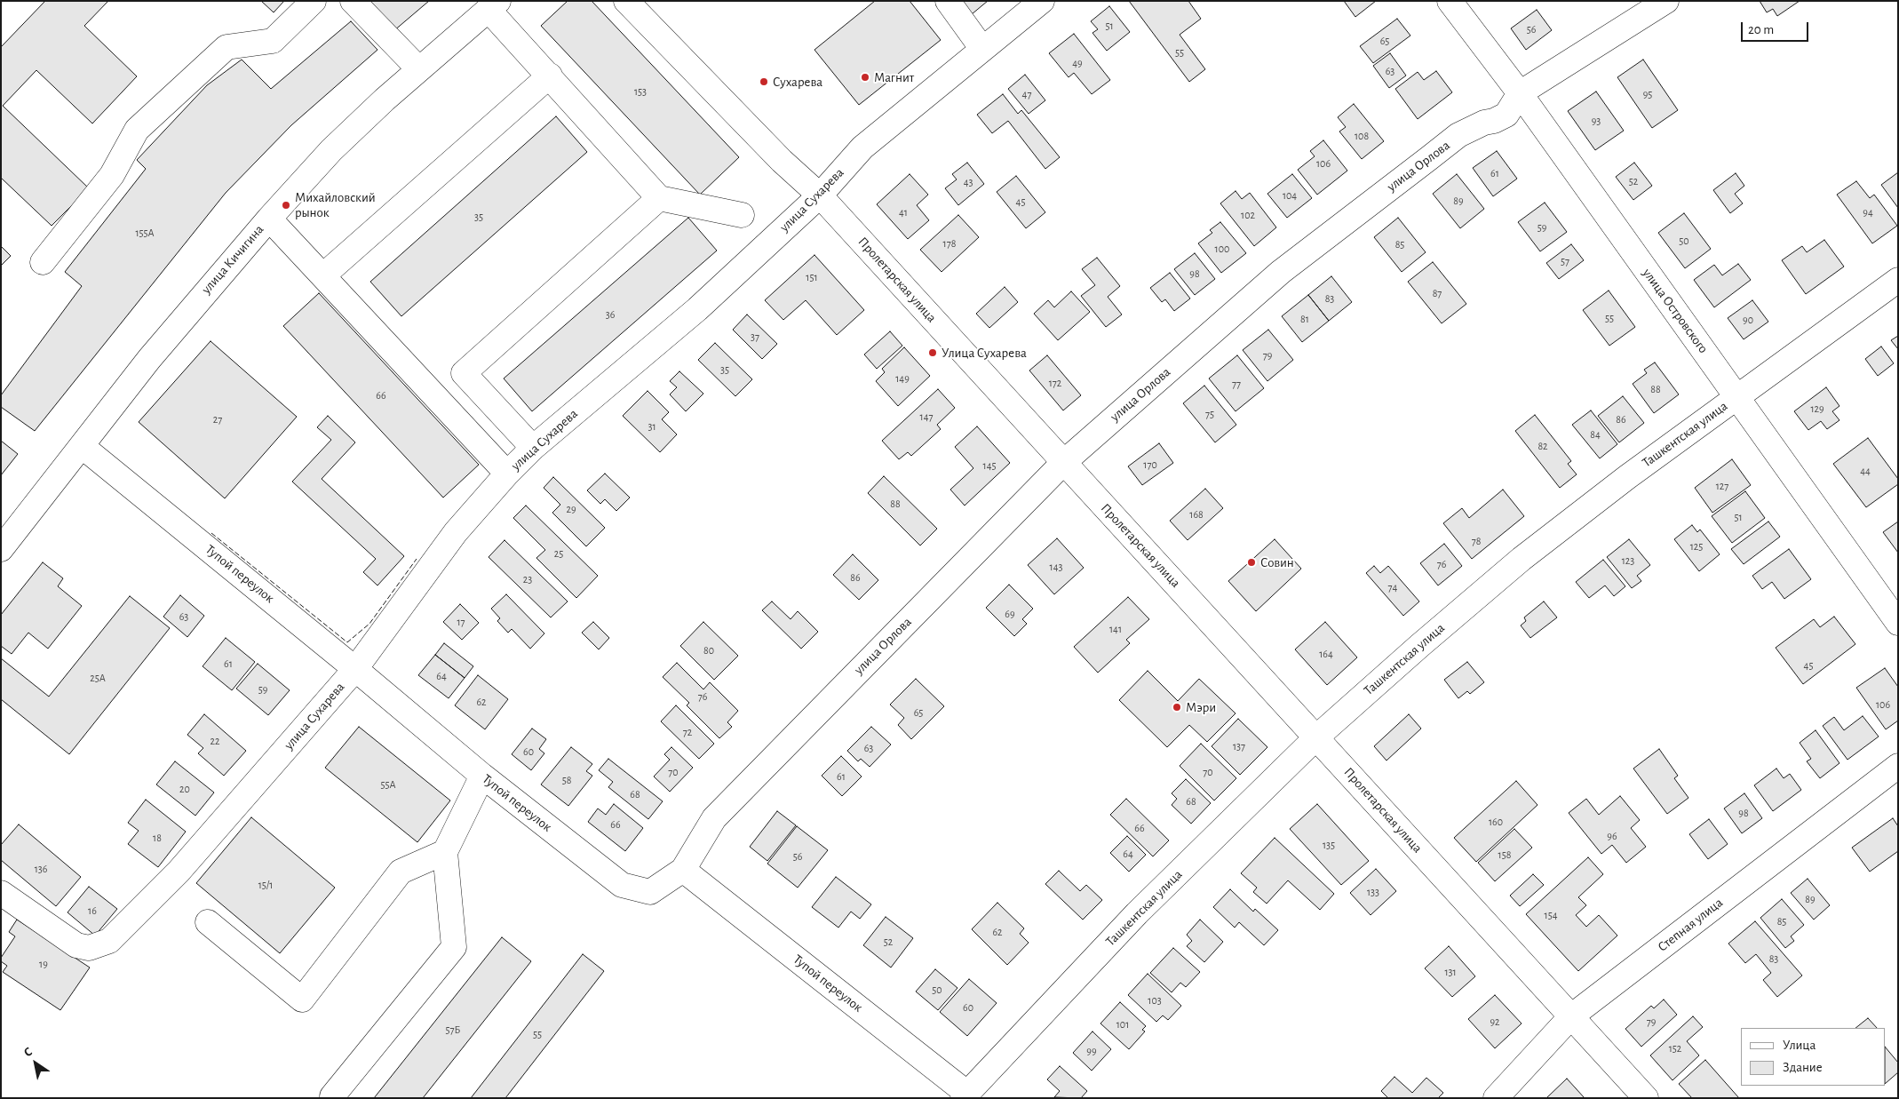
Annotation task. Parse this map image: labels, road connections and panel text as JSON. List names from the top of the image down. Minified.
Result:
{"streets":{"street":["улица Орлова","улица Сухарева","улица Кичигина","Пролетарская улица","улица Островского","Ташкентская улица","Тупой переулок","Степная улица"]},"crossings":[["улица Орлова","Пролетарская улица"],["улица Орлова","улица Островского"],["улица Орлова","Тупой переулок"],["улица Сухарева","Пролетарская улица"],["улица Сухарева","Тупой переулок"],["улица Кичигина","Тупой переулок"],["Пролетарская улица","Ташкентская улица"],["Пролетарская улица","Степная улица"],["улица Островского","Ташкентская улица"],["Ташкентская улица","Тупой переулок"]],"places":["Магнит","Сухарева","Михайловский рынок","Улица Сухарева","Совин","Мэри"],"house_numbers":["51","56","65","55","49","63","153","47","95","93","108","106","61","52","43","104","89","45","41","94","102","35","59","155А","50","178","85","100","57","98","151","87","83","36","55","81","90","37","79","35","149","172","77","88","66","129","75","147","27","86","31","84","82","170","145","44","127","88","29","168","51","78","125","25","123","76","143","86","23","74","69","63","17","141","80","164","61","45","64","25А","59","76","62","106","65","72","22","137","63","60","70","70","61","58","55А","20","68","68","98","160","66","66","96","18","135","64","158","56","136","15/1","133","89","16","154","85","62","52","83","19","131","50","103","60","92","79","101","57Б","55","152","99"],"legend":["Улица","Здание"],"scale_bar":"20 m","north":"top left"}
